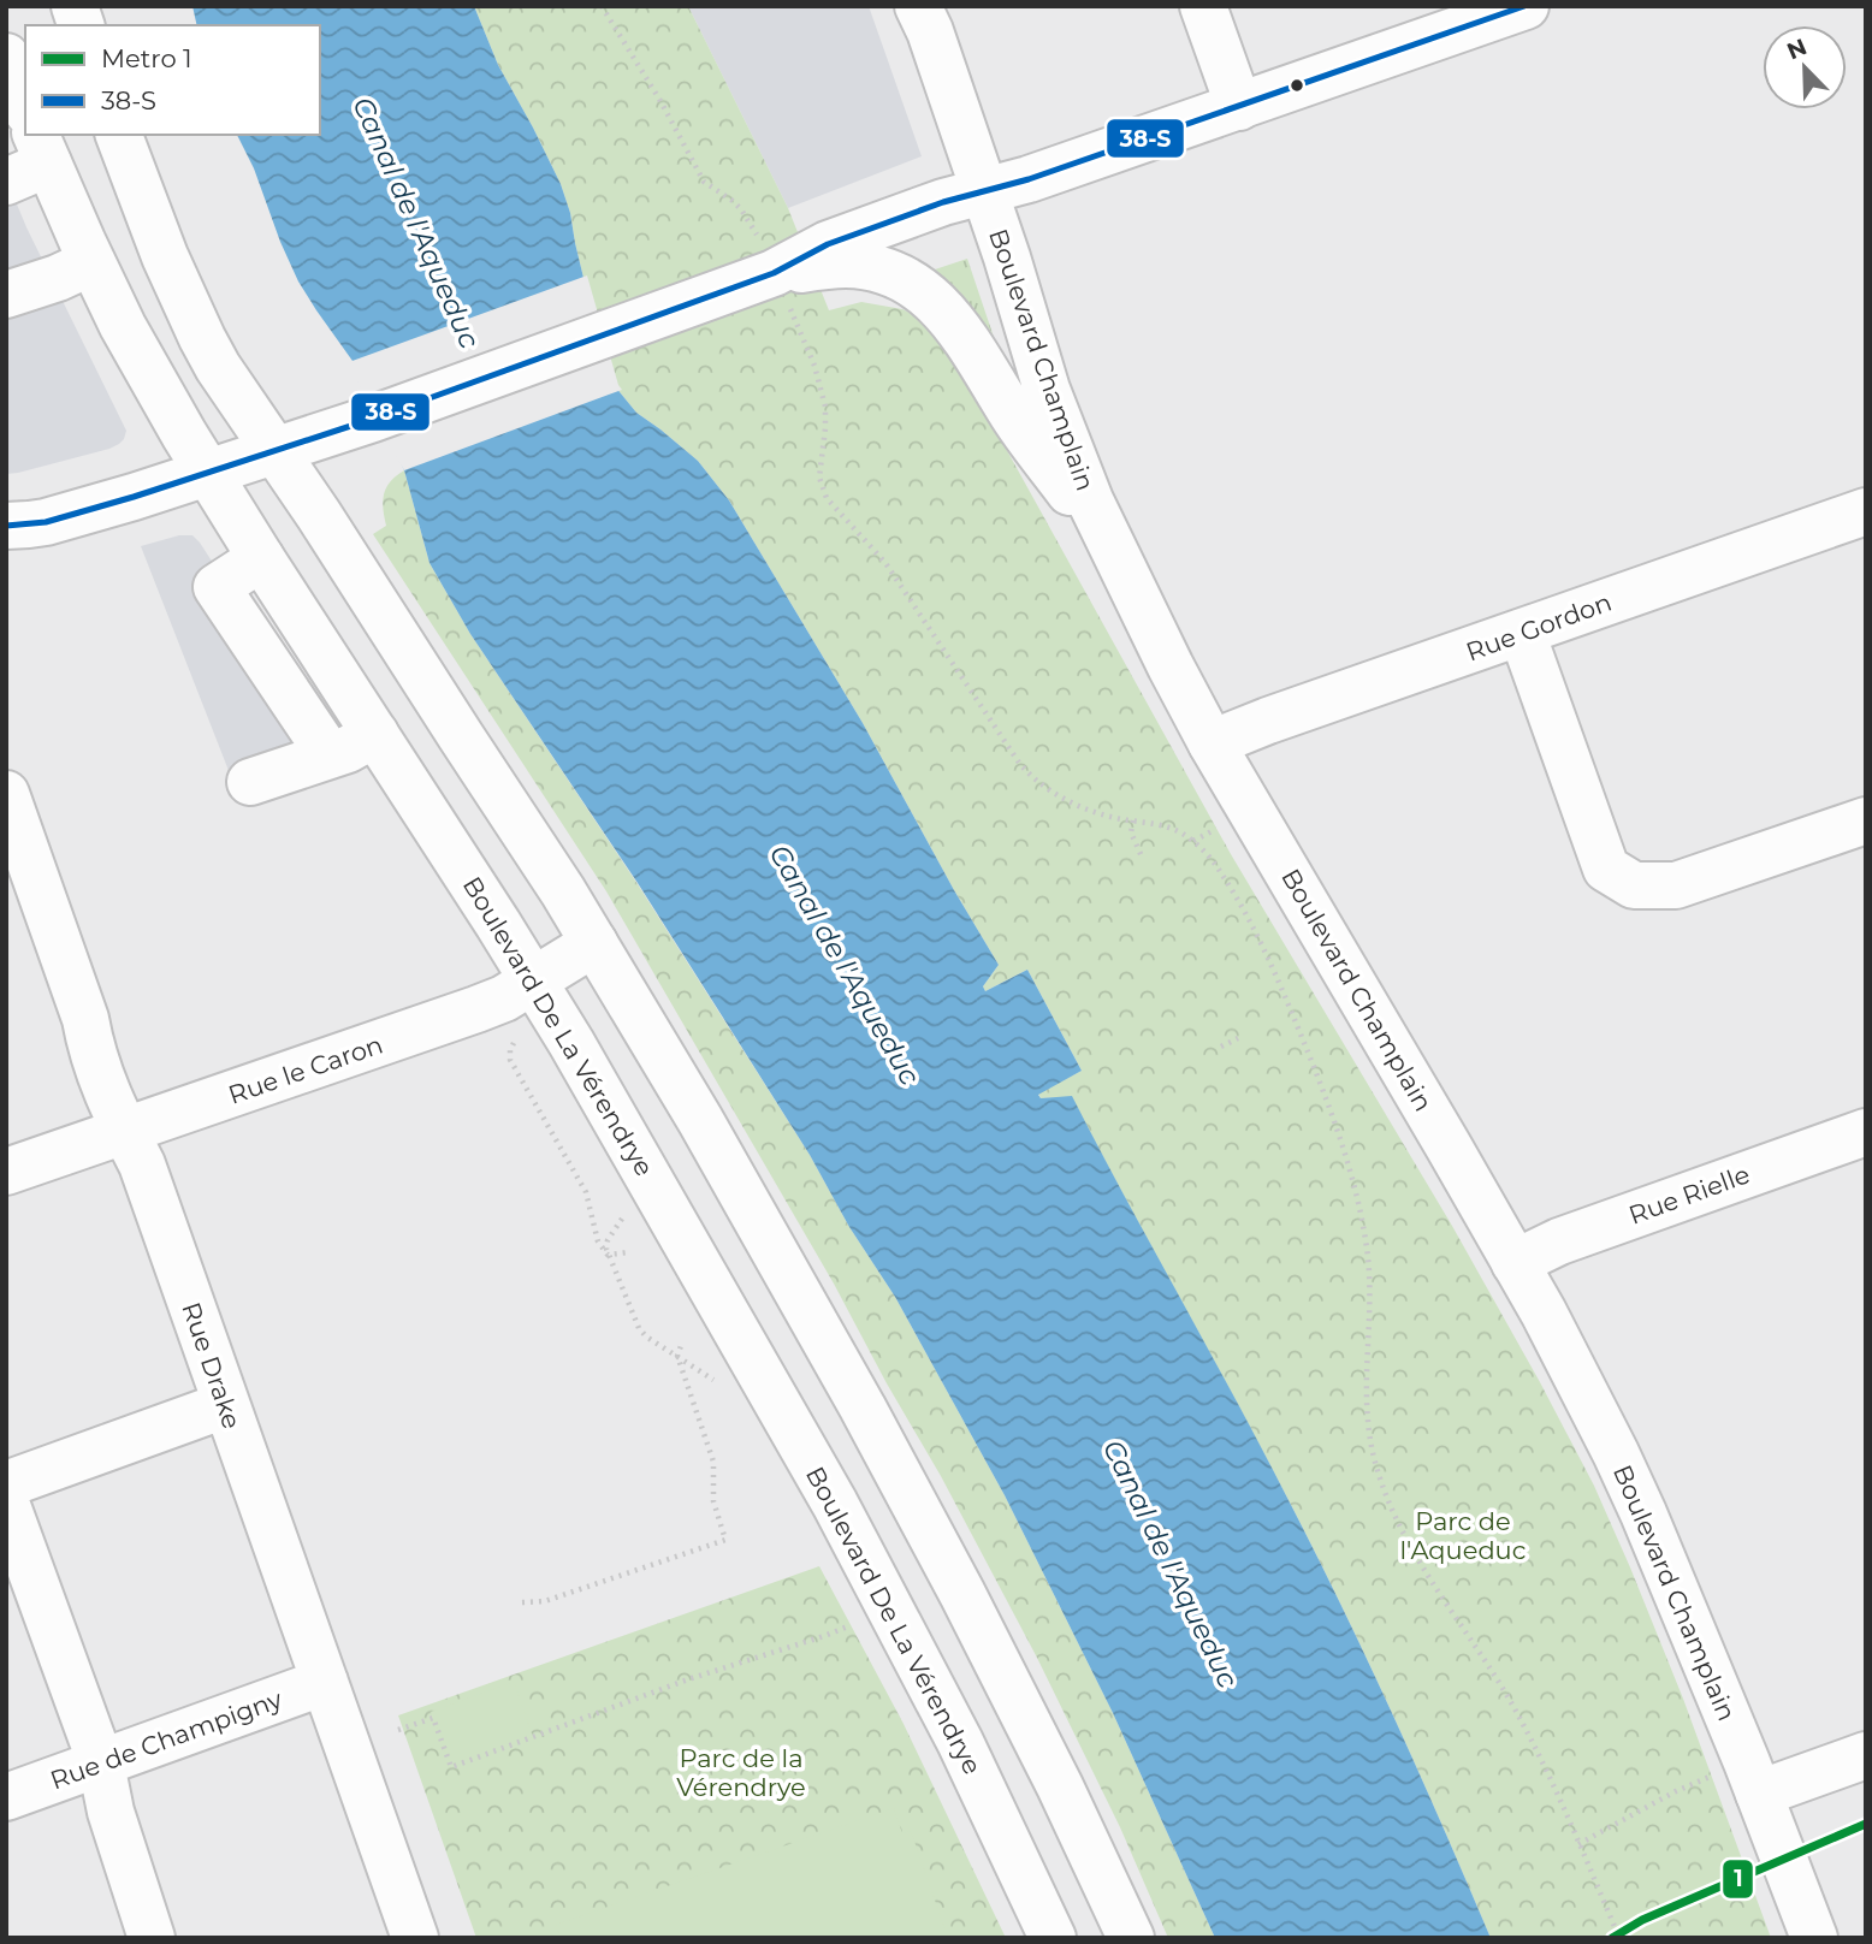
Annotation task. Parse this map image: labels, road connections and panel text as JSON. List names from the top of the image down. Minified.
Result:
{"streets":{"main road":["Boulevard Champlain","Rue Gordon","Boulevard De La Vérendrye","Rue le Caron","Rue Rielle","Rue Drake","Rue de Champigny"]},"crossings":[["Boulevard Champlain","Rue Gordon"],["Boulevard Champlain","Rue Rielle"],["Boulevard De La Vérendrye","Rue le Caron"],["Rue le Caron","Rue Drake"],["Rue Drake","Rue de Champigny"]],"water":["Canal de l'Aqueduc"],"parks":["Parc de l'Aqueduc","Parc de la Vérendrye"],"lines":["transit line 38-S","metro line 1"],"legend":["Metro 1","38-S"],"north":"top left"}
